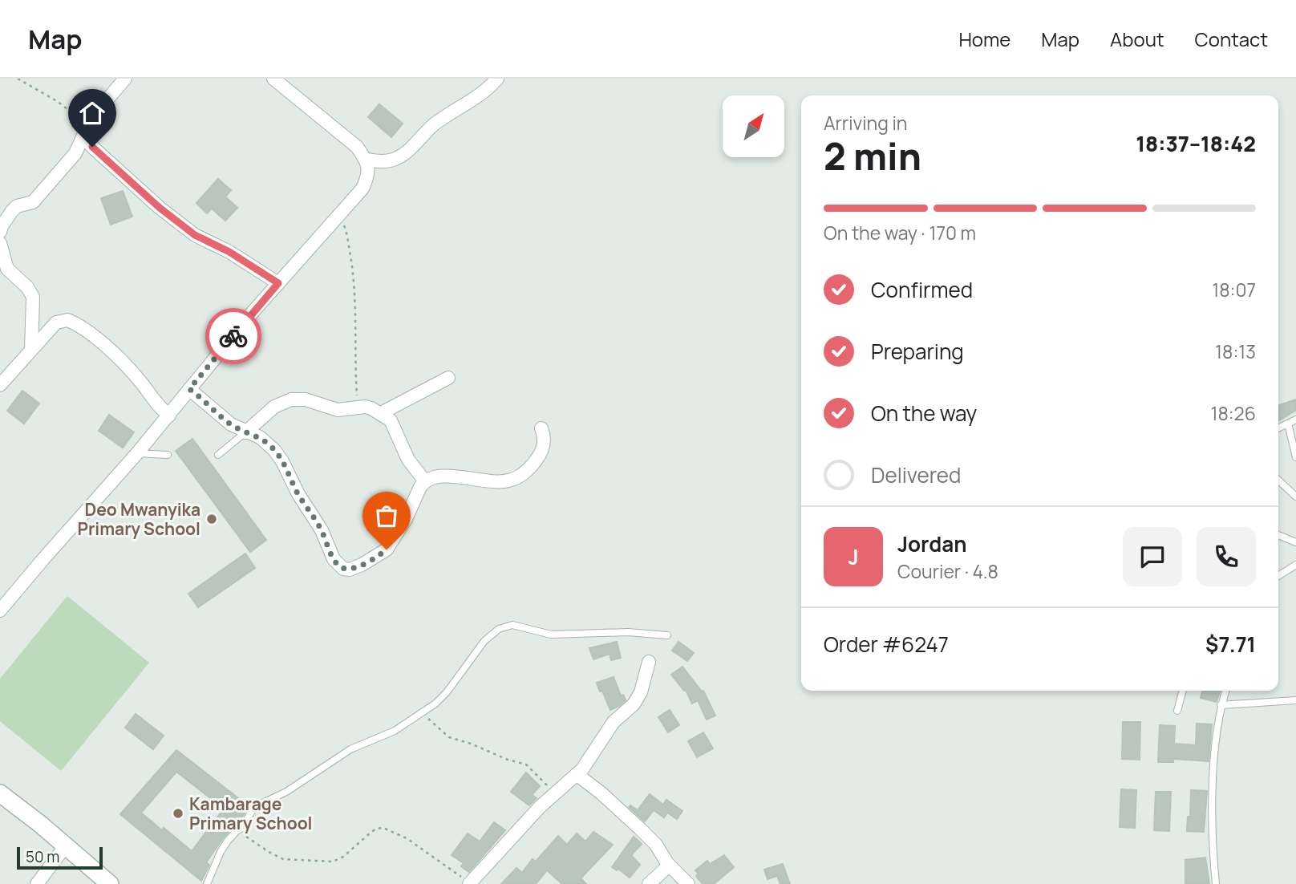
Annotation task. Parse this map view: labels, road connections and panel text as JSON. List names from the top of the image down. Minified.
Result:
{"places":["Deo Mwanyika Primary School","Kambarage Primary School"],"scale_bar":"50 m","north":"top right","page":{"header":"Map","nav":["Home","Map","About","Contact"],"heading":["2 min","Arriving in","18:37–18:42"],"panel":["Jordan","Courier · 4.8","Order #6247","$7.71"],"bar":"On the way · 170 m","list":[["Confirmed","18:07"],["Preparing","18:13"],["On the way","18:26"],"Delivered"],"round":"J","scale":"50 m"}}
